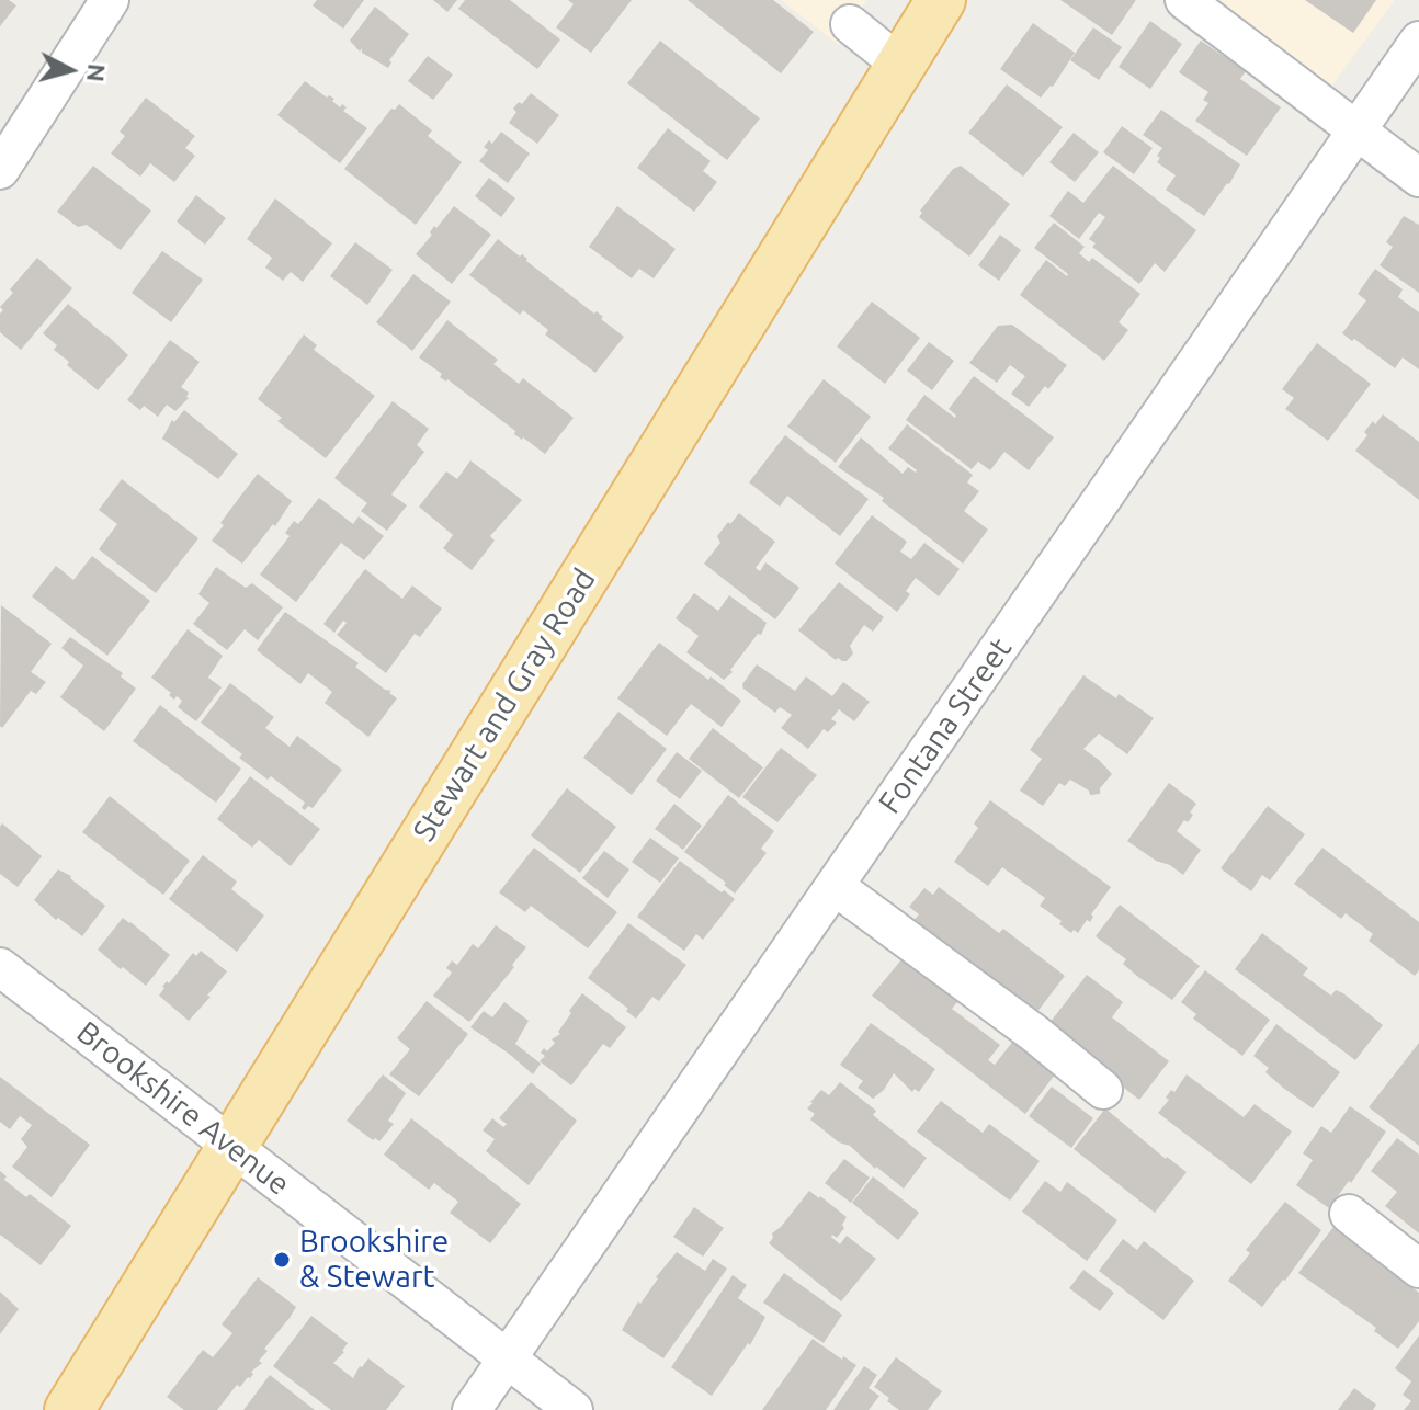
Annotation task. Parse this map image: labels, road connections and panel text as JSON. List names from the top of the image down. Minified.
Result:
{"streets":{"main road":["Stewart and Gray Road"],"street":["Fontana Street","Brookshire Avenue"]},"crossings":[["Stewart and Gray Road","Brookshire Avenue"],["Fontana Street","Brookshire Avenue"]],"places":["Brookshire & Stewart"],"north":"right"}
